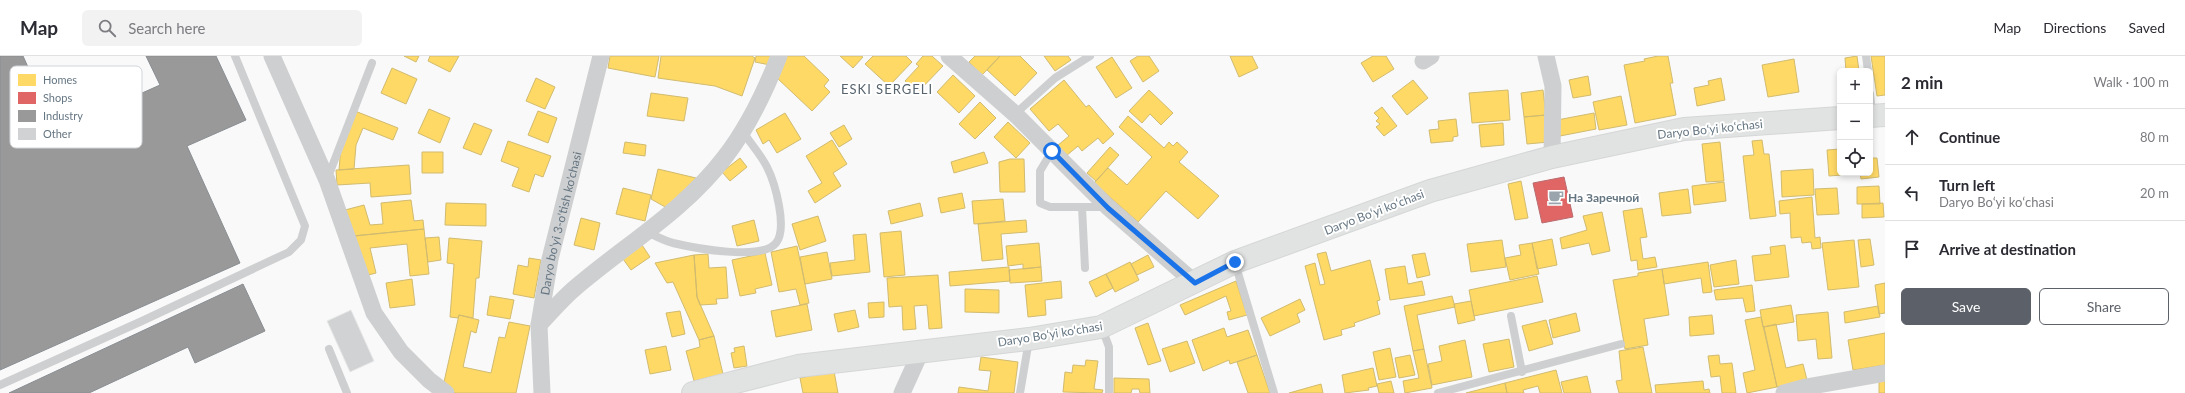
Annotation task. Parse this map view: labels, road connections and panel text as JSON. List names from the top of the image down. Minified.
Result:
{"streets":{"street":["Daryo Boʻyi koʻchasi","Daryo bo'yi 3-o'tish ko'chasi"]},"districts":["ESKI SERGELI"],"places":{"cafe":["На Заречной"]},"legend":["Homes","Shops","Industry","Other"],"page":{"header":"Map","search":"Search here","nav":["Map","Directions","Saved"],"heading":["2 min","Walk · 100 m"],"map_buttons":["+","−"],"list":[["Continue","80 m"],["Turn left","Daryo Boʻyi koʻchasi","20 m"],"Arrive at destination"],"buttons":["Save","Share"]}}
